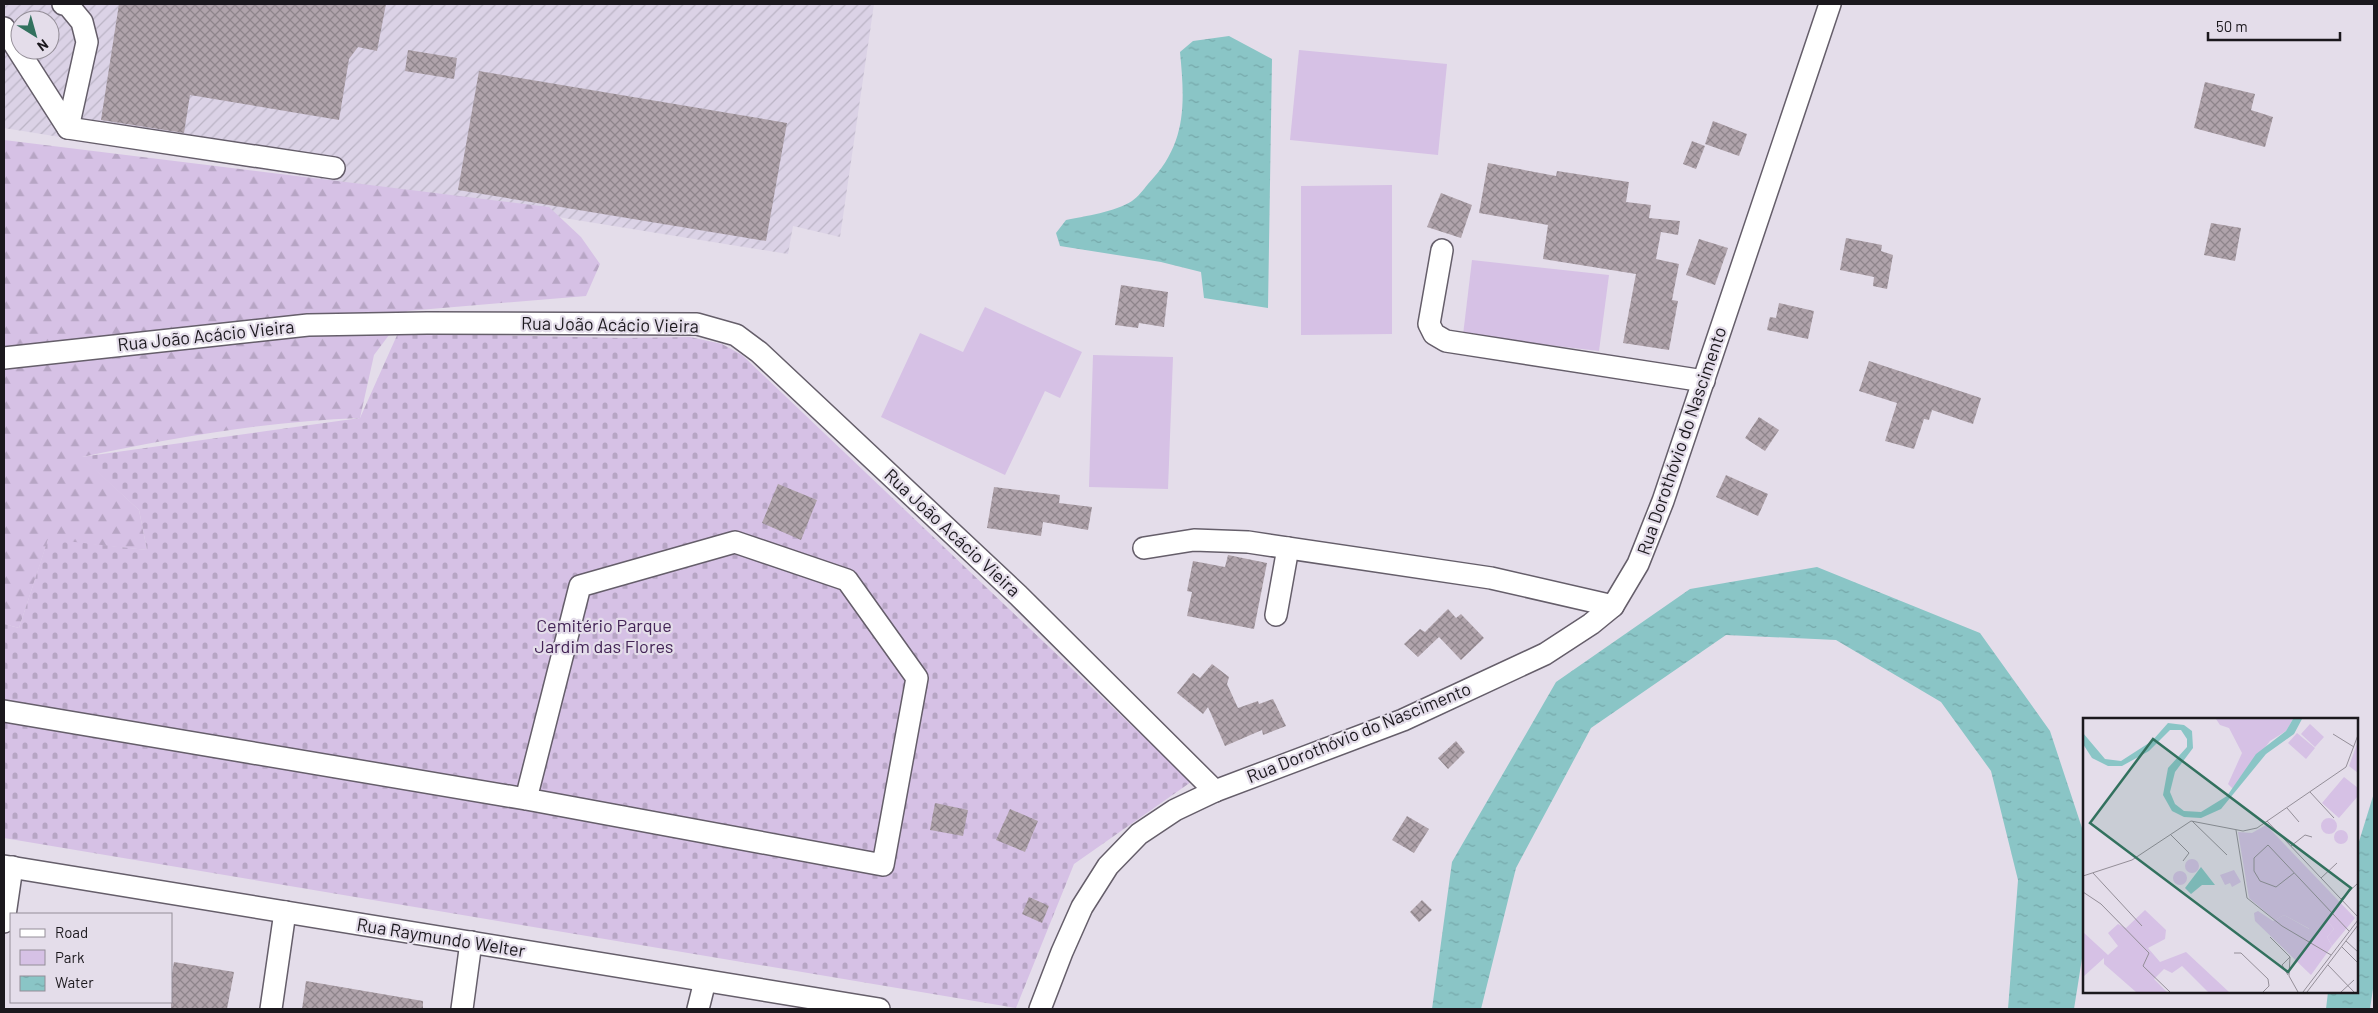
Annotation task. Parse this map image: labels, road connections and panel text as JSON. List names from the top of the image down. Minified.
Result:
{"streets":{"street":["Rua João Acácio Vieira","Rua Dorothóvio do Nascimento","Rua Raymundo Welter"]},"crossings":[["Rua João Acácio Vieira","Rua Dorothóvio do Nascimento"]],"parks":["Cemitério Parque Jardim das Flores"],"legend":["Road","Park","Water"],"scale_bar":"50 m","north":"bottom right"}
